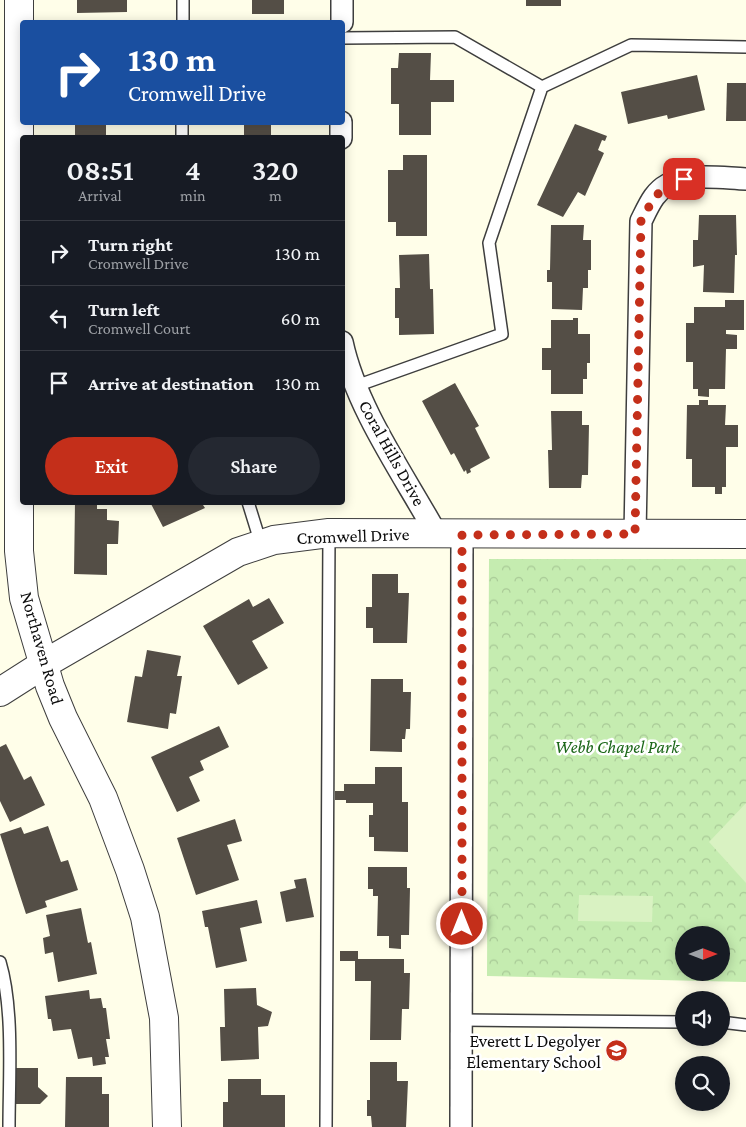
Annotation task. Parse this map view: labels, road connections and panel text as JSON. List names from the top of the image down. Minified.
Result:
{"streets":{"street":["Coral Hills Drive","Cromwell Drive","Northaven Road"]},"crossings":[["Coral Hills Drive","Cromwell Drive"],["Cromwell Drive","Northaven Road"]],"parks":["Webb Chapel Park"],"places":{"school or university":["Everett L Degolyer Elementary School"]},"north":"right","page":{"turn":["130 m","Cromwell Drive"],"eta":["08:51","Arrival","4","min","320","m"],"list":[{"name":"Turn right","note":"Cromwell Drive","value":"130 m"},{"name":"Turn left","note":"Cromwell Court","value":"60 m"},{"name":"Arrive at destination","value":"130 m"}],"buttons":["Exit","Share"]}}
